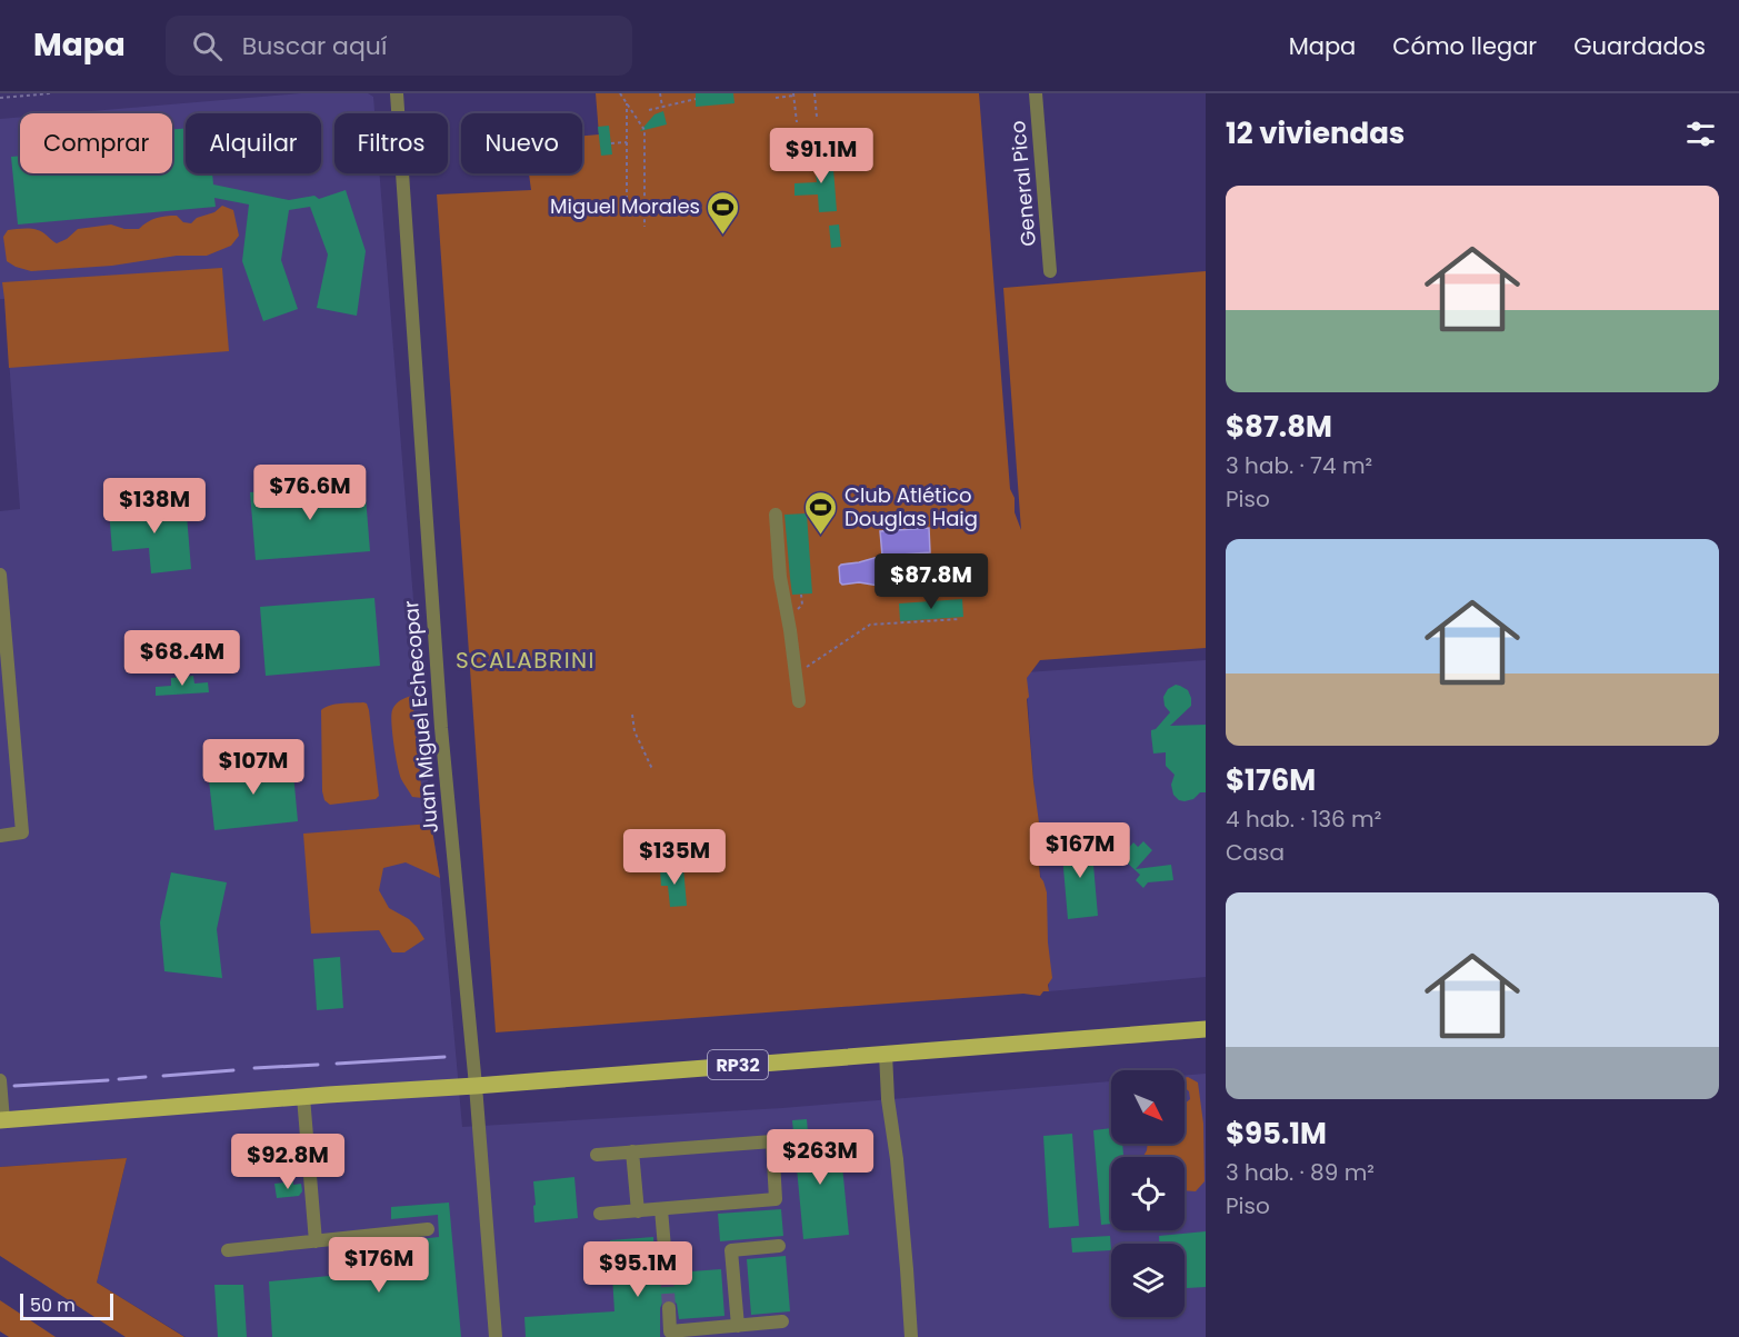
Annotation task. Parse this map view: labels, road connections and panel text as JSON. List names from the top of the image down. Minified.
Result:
{"streets":{"main road":["RP32"],"street":["General Pico","Juan Miguel Echecopar"]},"crossings":[["Juan Miguel Echecopar","RP32"]],"districts":["SCALABRINI"],"places":{"sports":["Miguel Morales","Club Atlético Douglas Haig"]},"scale_bar":"50 m","north":"bottom right","page":{"header":"Mapa","search":"Buscar aquí","nav":["Mapa","Cómo llegar","Guardados"],"heading":"12 viviendas","chip":["Comprar","Alquilar","Filtros","Nuevo"],"price":["$91.1M","$76.6M","$138M","$87.8M","$68.4M","$107M","$167M","$135M","$263M","$92.8M","$176M","$95.1M"],"list":[{"name":"$87.8M","note":"3 hab. · 74 m² · Piso"},{"name":"$176M","note":"4 hab. · 136 m² · Casa"},{"name":"$95.1M","note":"3 hab. · 89 m² · Piso"}],"scale":"50 m"}}
